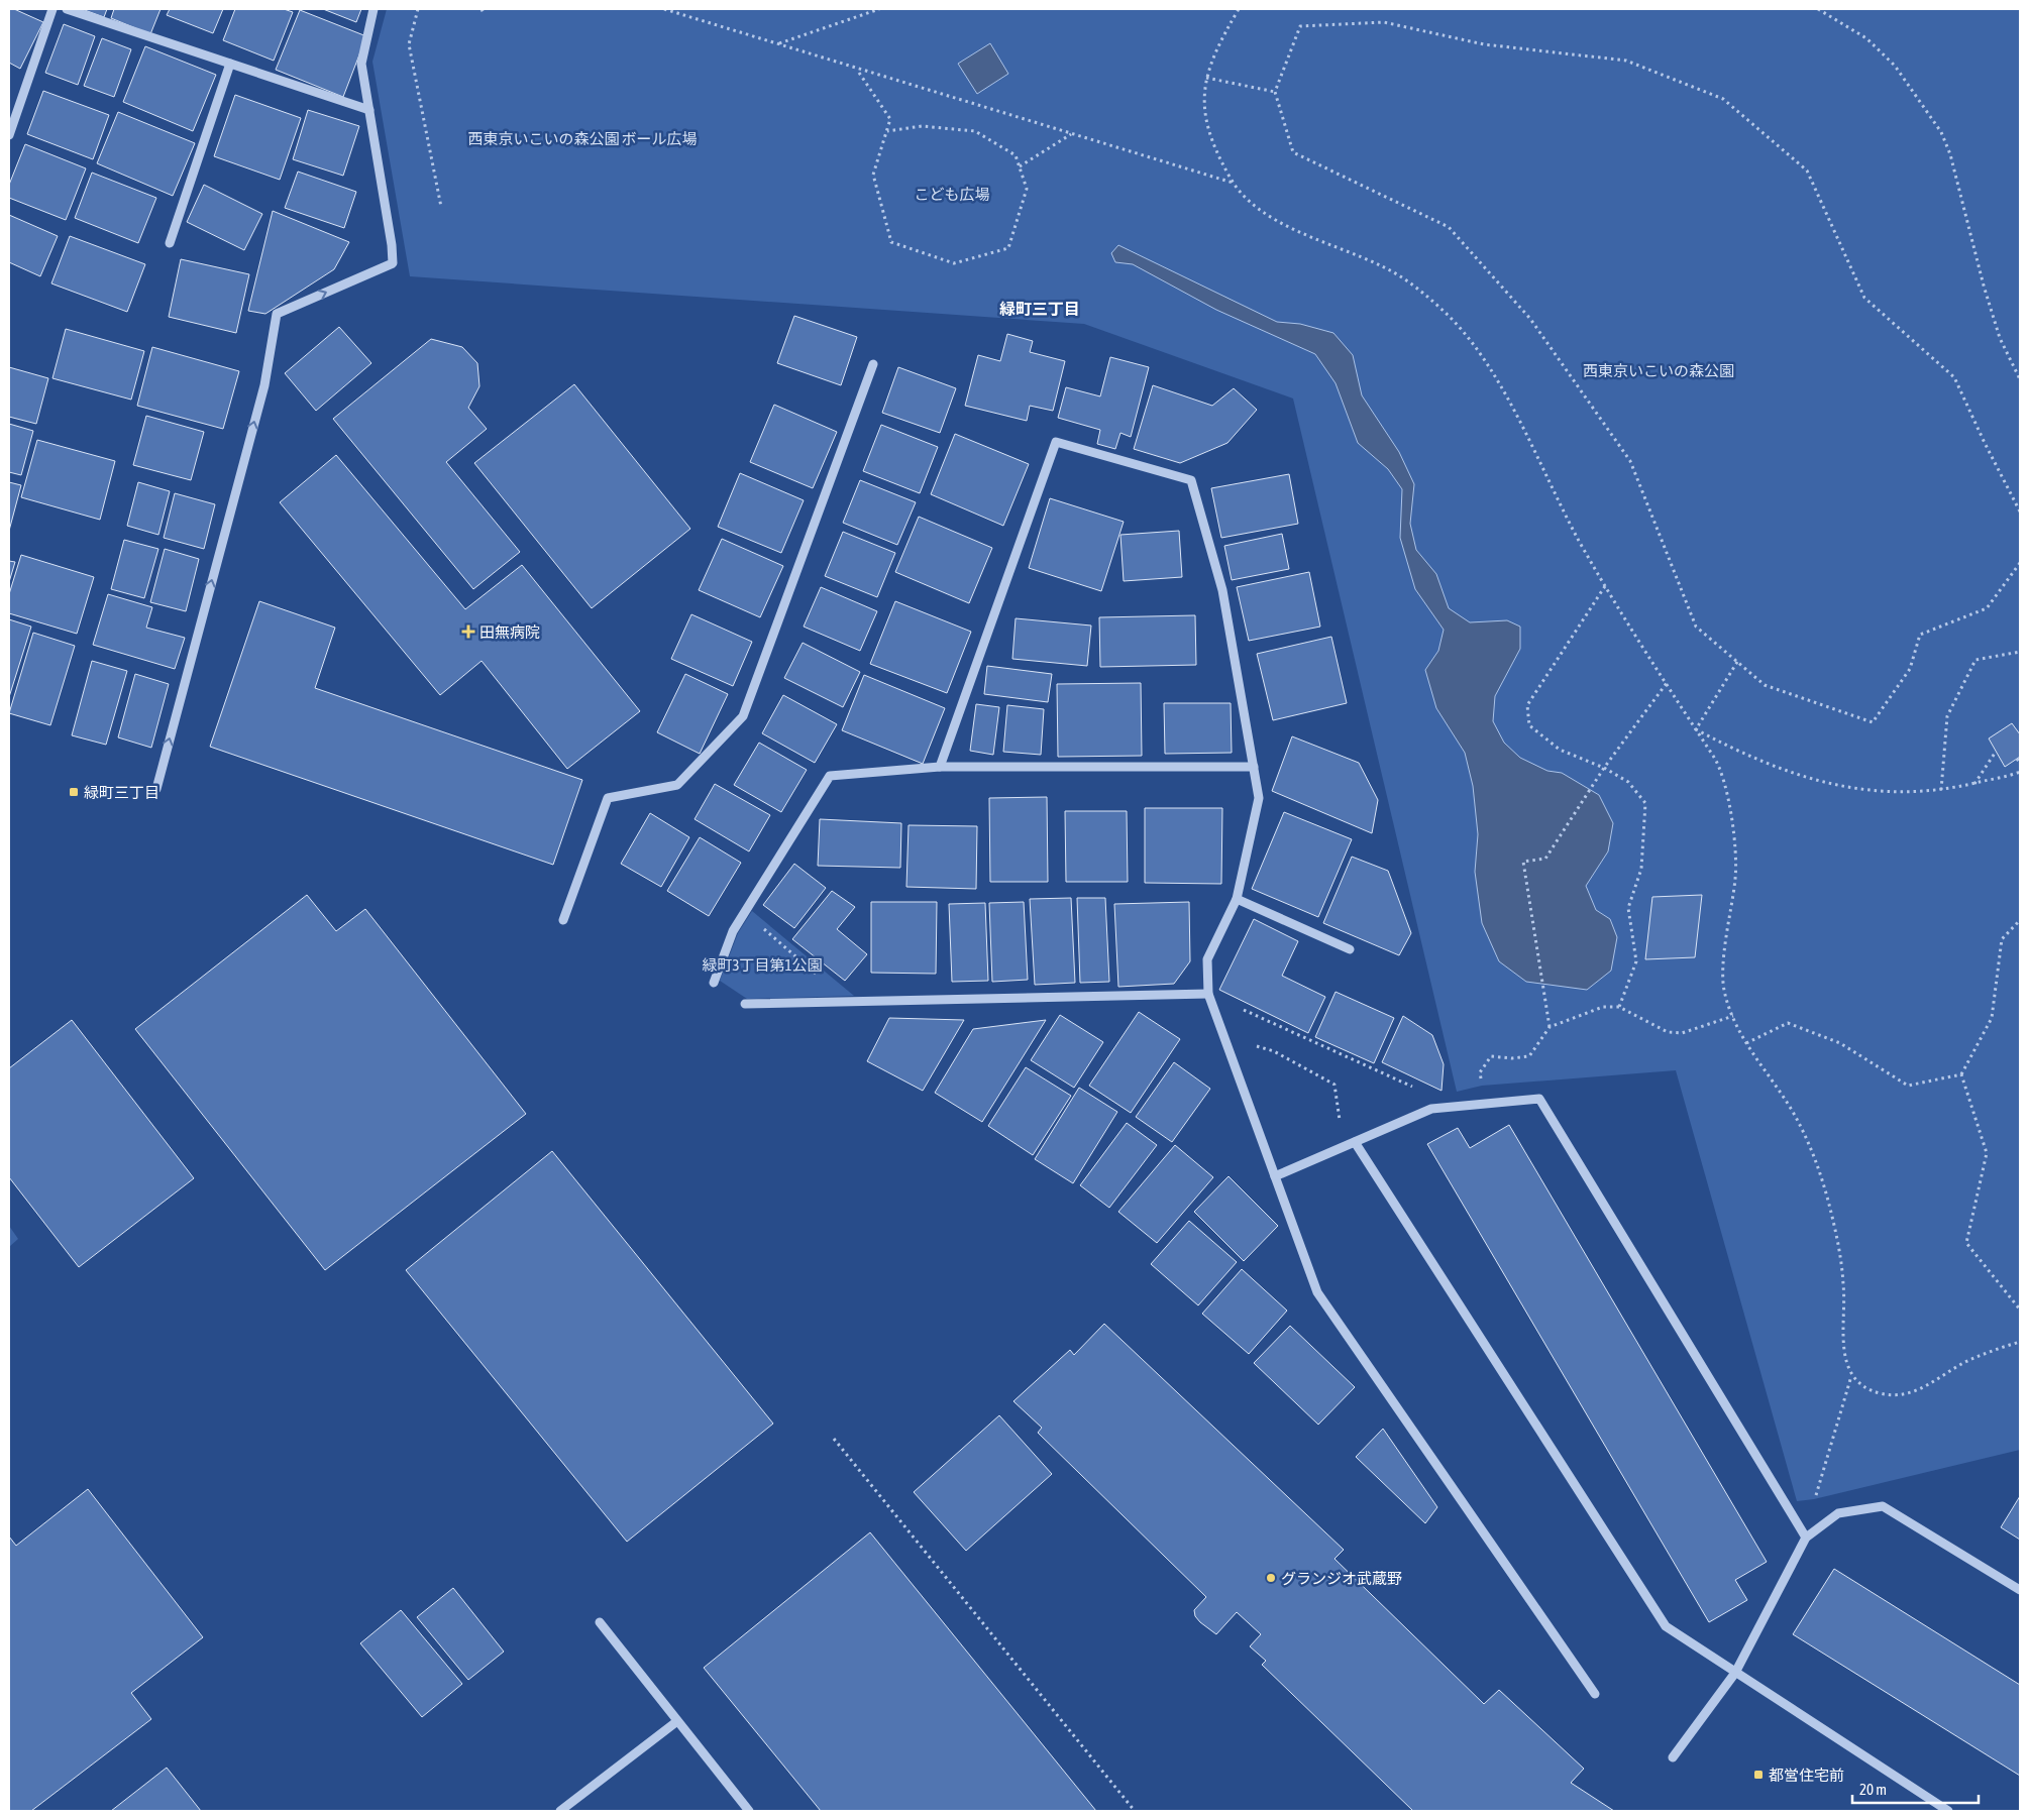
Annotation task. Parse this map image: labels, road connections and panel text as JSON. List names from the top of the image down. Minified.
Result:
{"districts":["緑町三丁目"],"parks":["西東京いこいの森公園 ボール広場","こども広場","西東京いこいの森公園","緑町3丁目第1公園"],"places":{"health":["田無病院"],"transit":["緑町三丁目","都営住宅前"],"other":["グランジオ武蔵野"]},"scale_bar":"20 m"}
